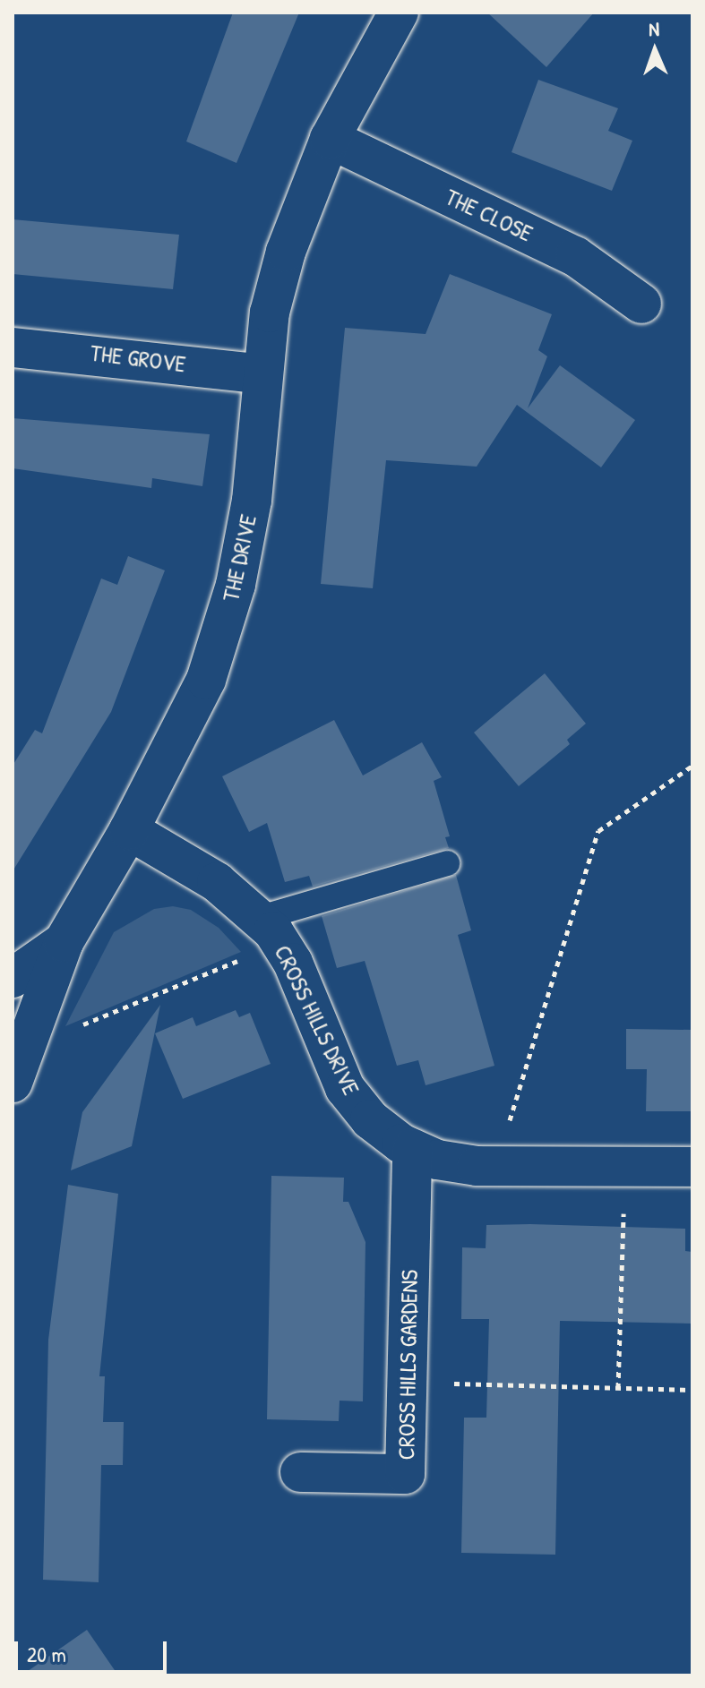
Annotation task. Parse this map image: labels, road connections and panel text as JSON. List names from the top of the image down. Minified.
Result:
{"streets":{"street":["THE CLOSE","THE GROVE","THE DRIVE","CROSS HILLS DRIVE","CROSS HILLS GARDENS"]},"crossings":[["THE CLOSE","THE DRIVE"],["THE GROVE","THE DRIVE"],["THE DRIVE","CROSS HILLS DRIVE"],["CROSS HILLS DRIVE","CROSS HILLS GARDENS"]],"scale_bar":"20 m","north":"top"}
